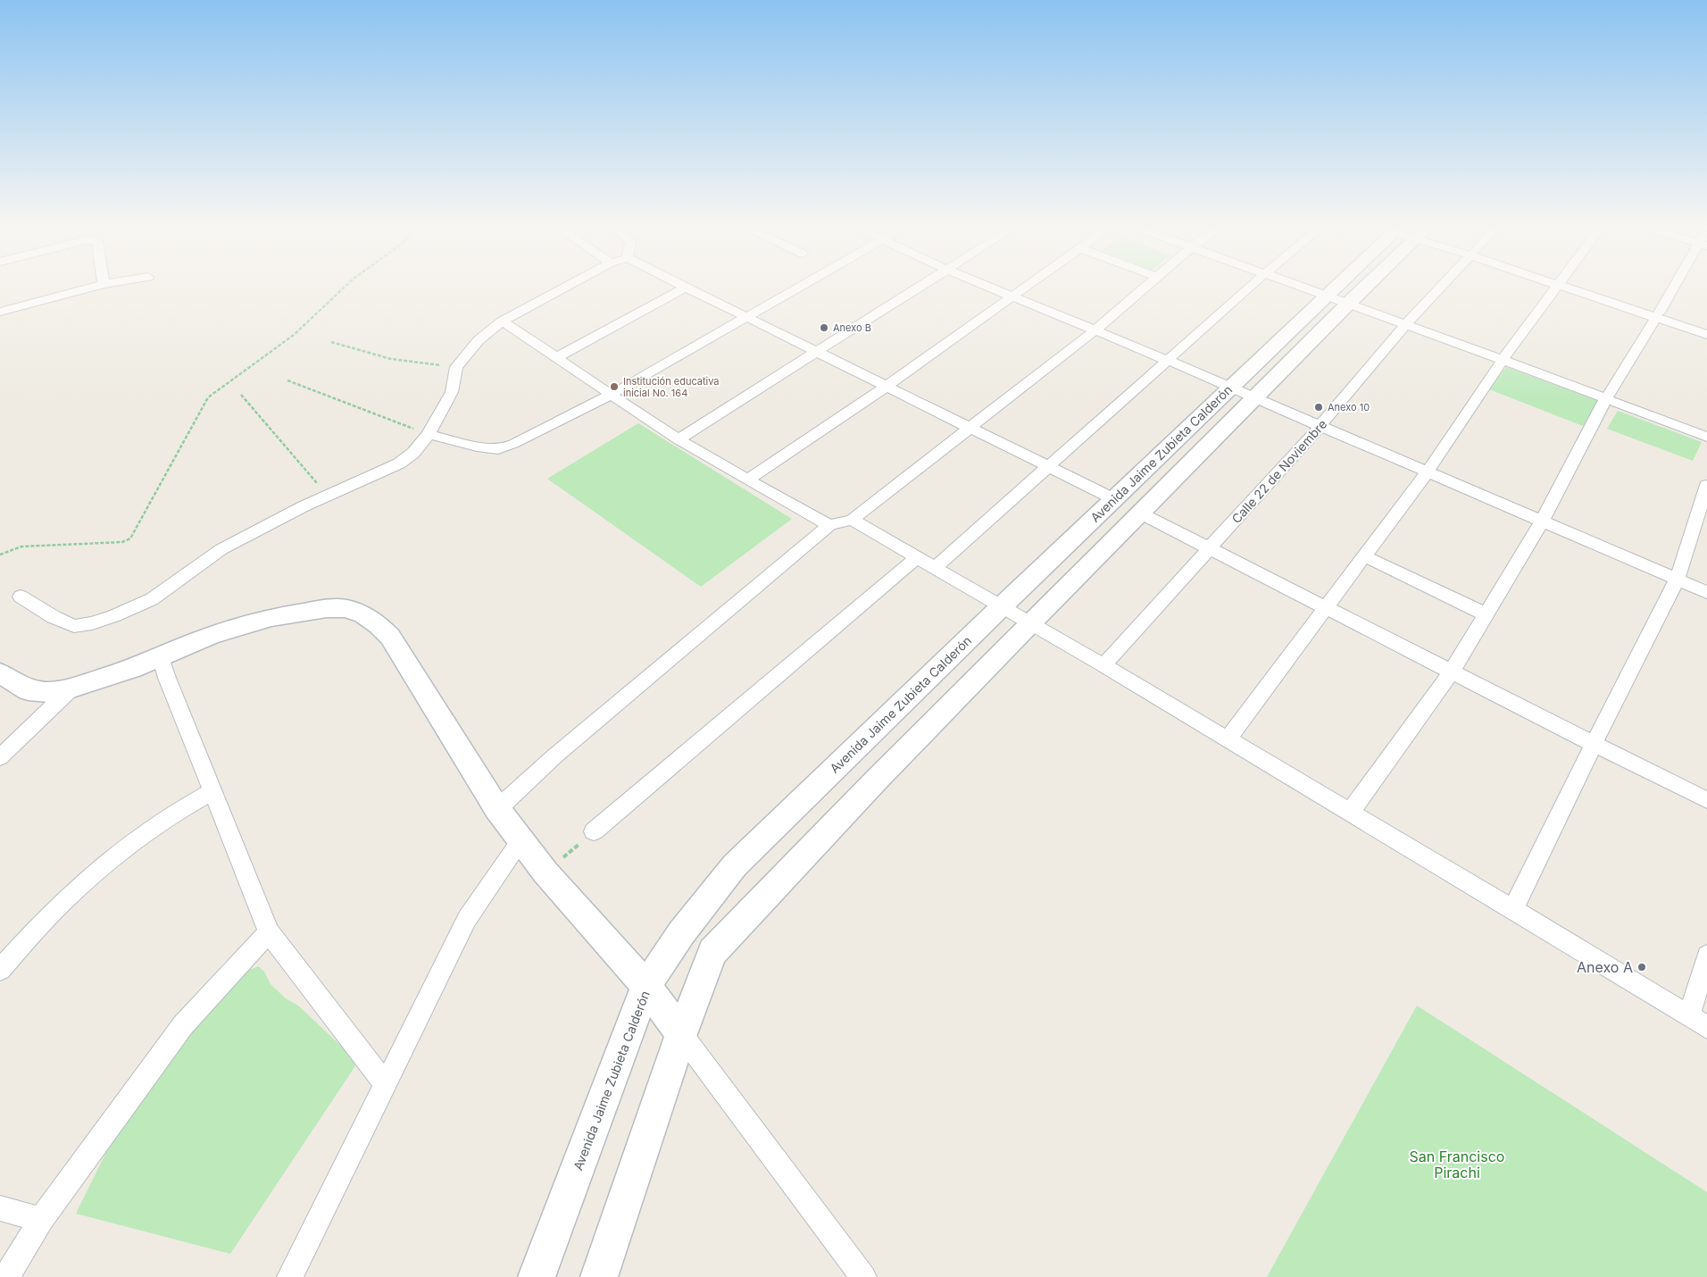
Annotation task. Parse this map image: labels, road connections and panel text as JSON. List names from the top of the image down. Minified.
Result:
{"streets":{"street":["Avenida Jaime Zubieta Calderón","Calle 22 de Noviembre"]},"parks":["San Francisco Pirachi"],"places":["Anexo B","Institución educativa inicial No. 164","Anexo 10","Anexo A"]}
